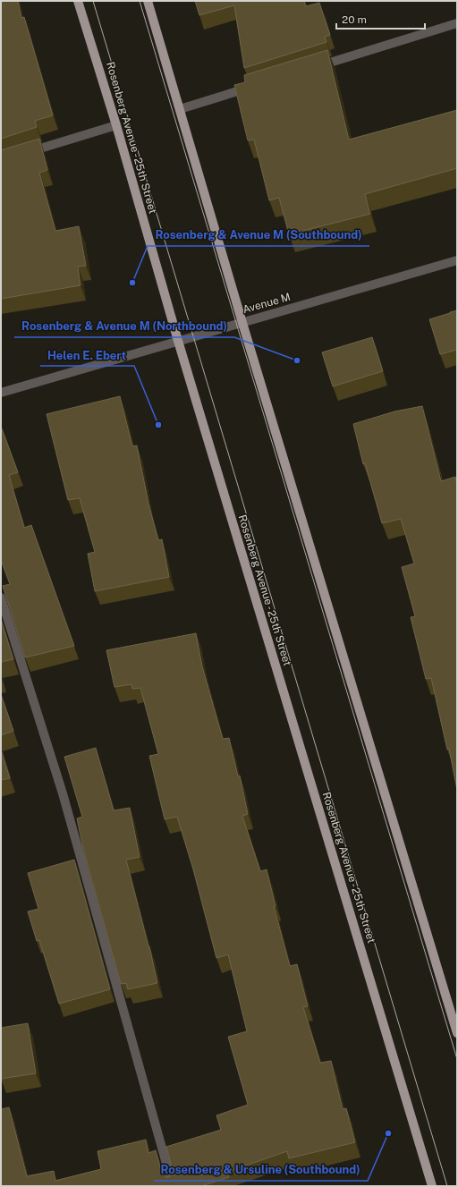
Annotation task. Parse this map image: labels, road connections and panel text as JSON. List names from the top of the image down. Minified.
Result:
{"streets":{"main road":["Rosenberg Avenue - 25th Street"],"street":["Avenue M"]},"crossings":[["Rosenberg Avenue - 25th Street","Avenue M"]],"places":["Rosenberg & Avenue M (Southbound)","Rosenberg & Avenue M (Northbound)","Helen E. Ebert","Rosenberg & Ursuline (Southbound)"],"scale_bar":"20 m"}
